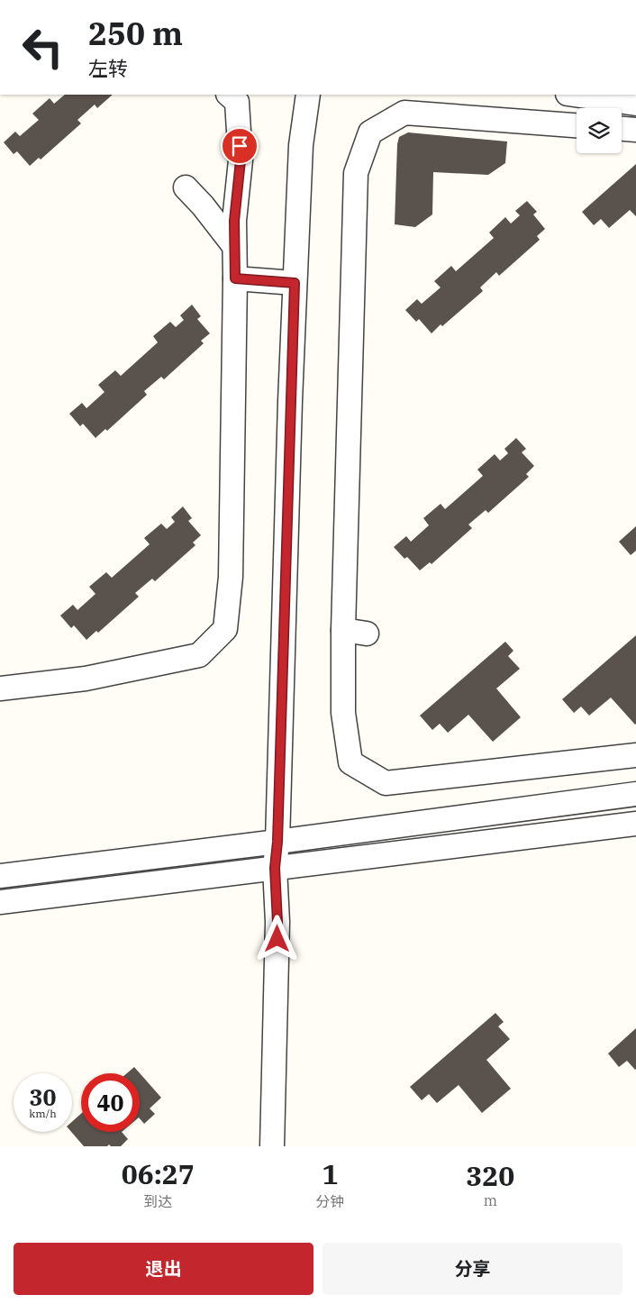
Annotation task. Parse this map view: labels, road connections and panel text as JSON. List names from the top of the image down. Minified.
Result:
{"page":{"turn":["250 m","左转"],"speed":"30 km/h","limit":"40","eta":["06:27","到达","1","分钟","320","m"],"buttons":["退出","分享"]}}
